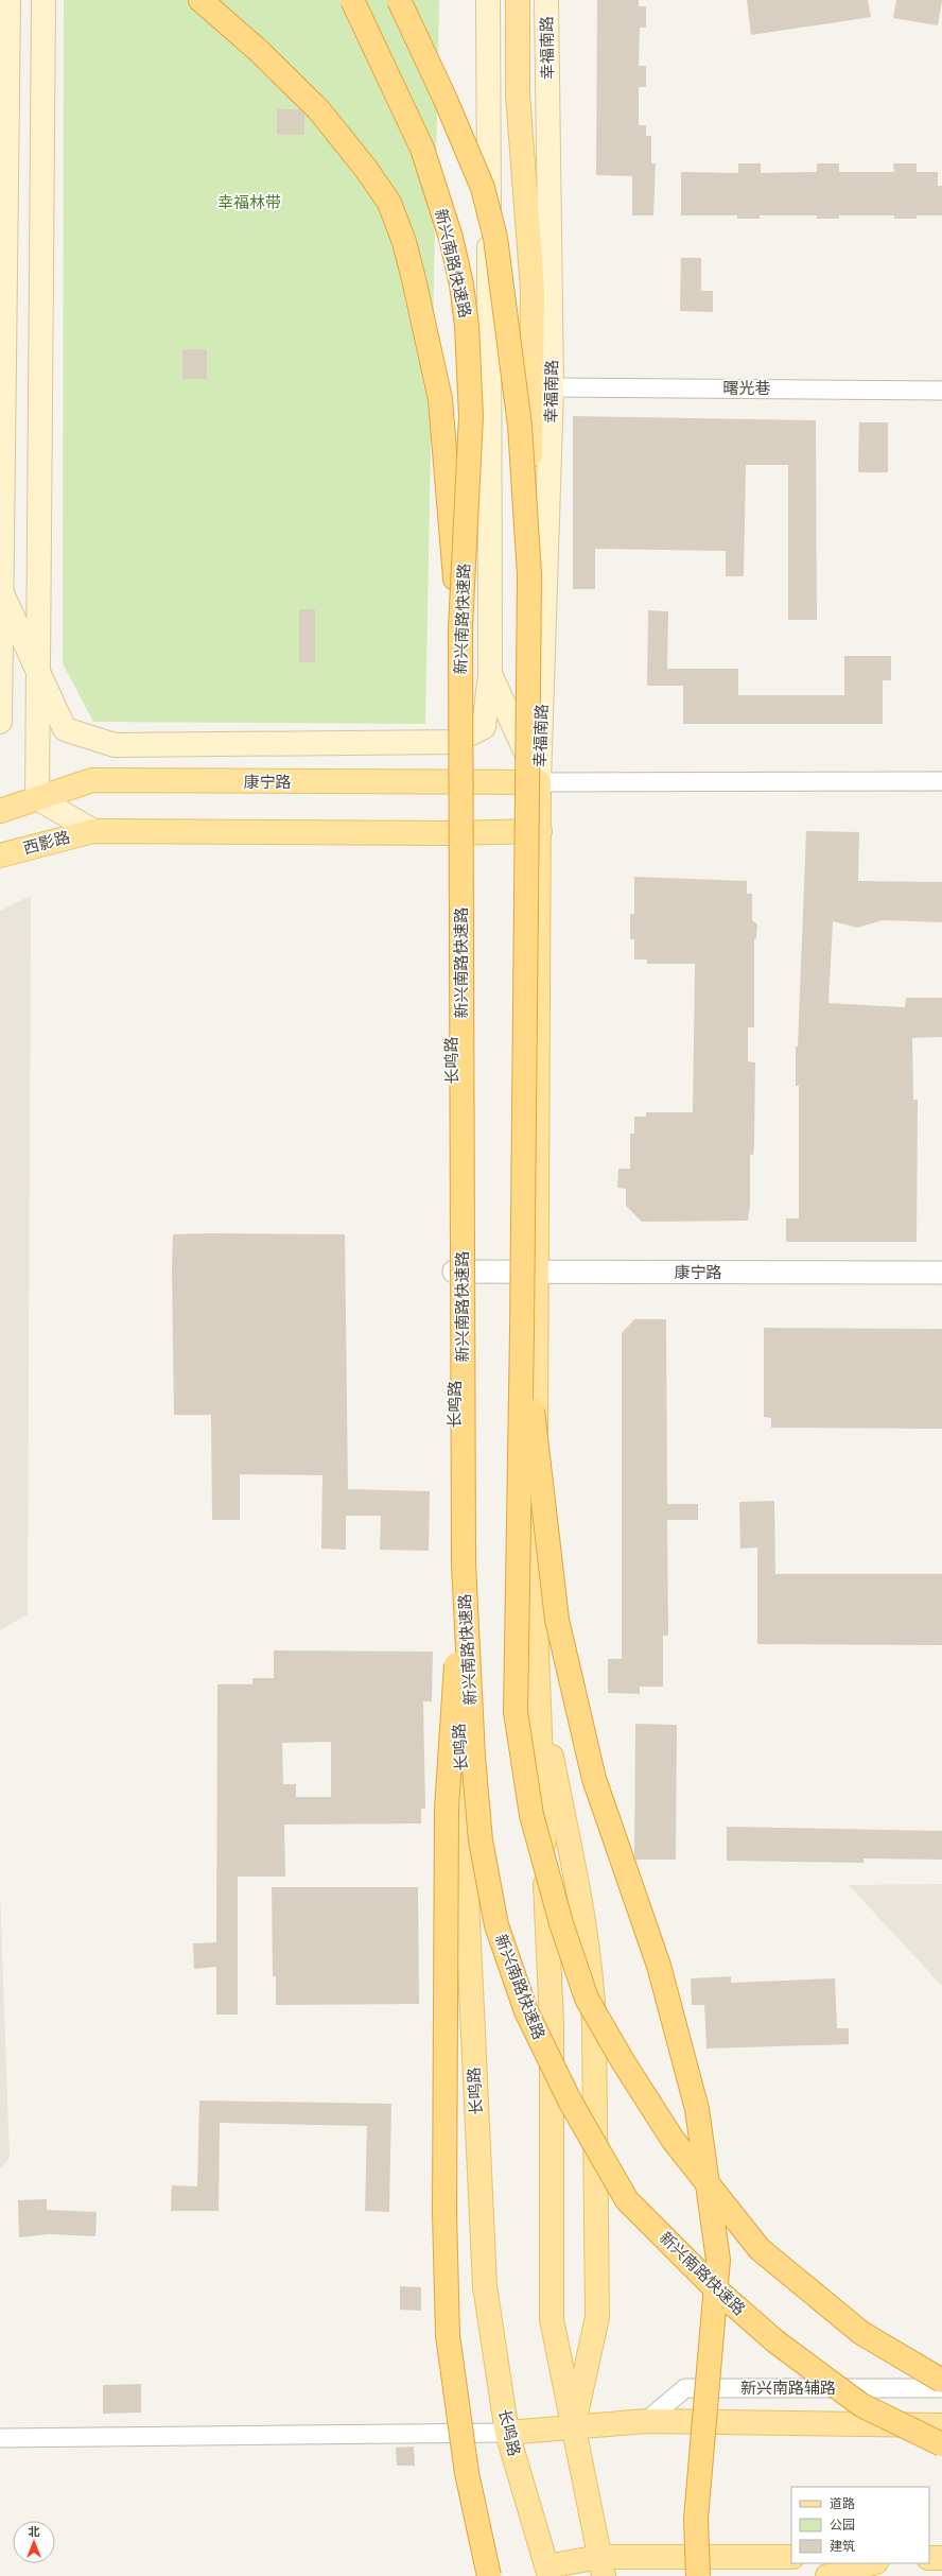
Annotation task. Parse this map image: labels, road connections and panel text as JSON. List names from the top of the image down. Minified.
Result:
{"streets":{"highway":["新兴南路快速路"],"main road":["幸福南路","康宁路","西影路","长鸣路"],"street":["曙光巷","新兴南路辅路"]},"crossings":[["幸福南路","曙光巷"],["幸福南路","康宁路"],["康宁路","长鸣路"],["西影路","长鸣路"]],"parks":["幸福林带"],"legend":["道路","公园","建筑"],"north":"top"}
